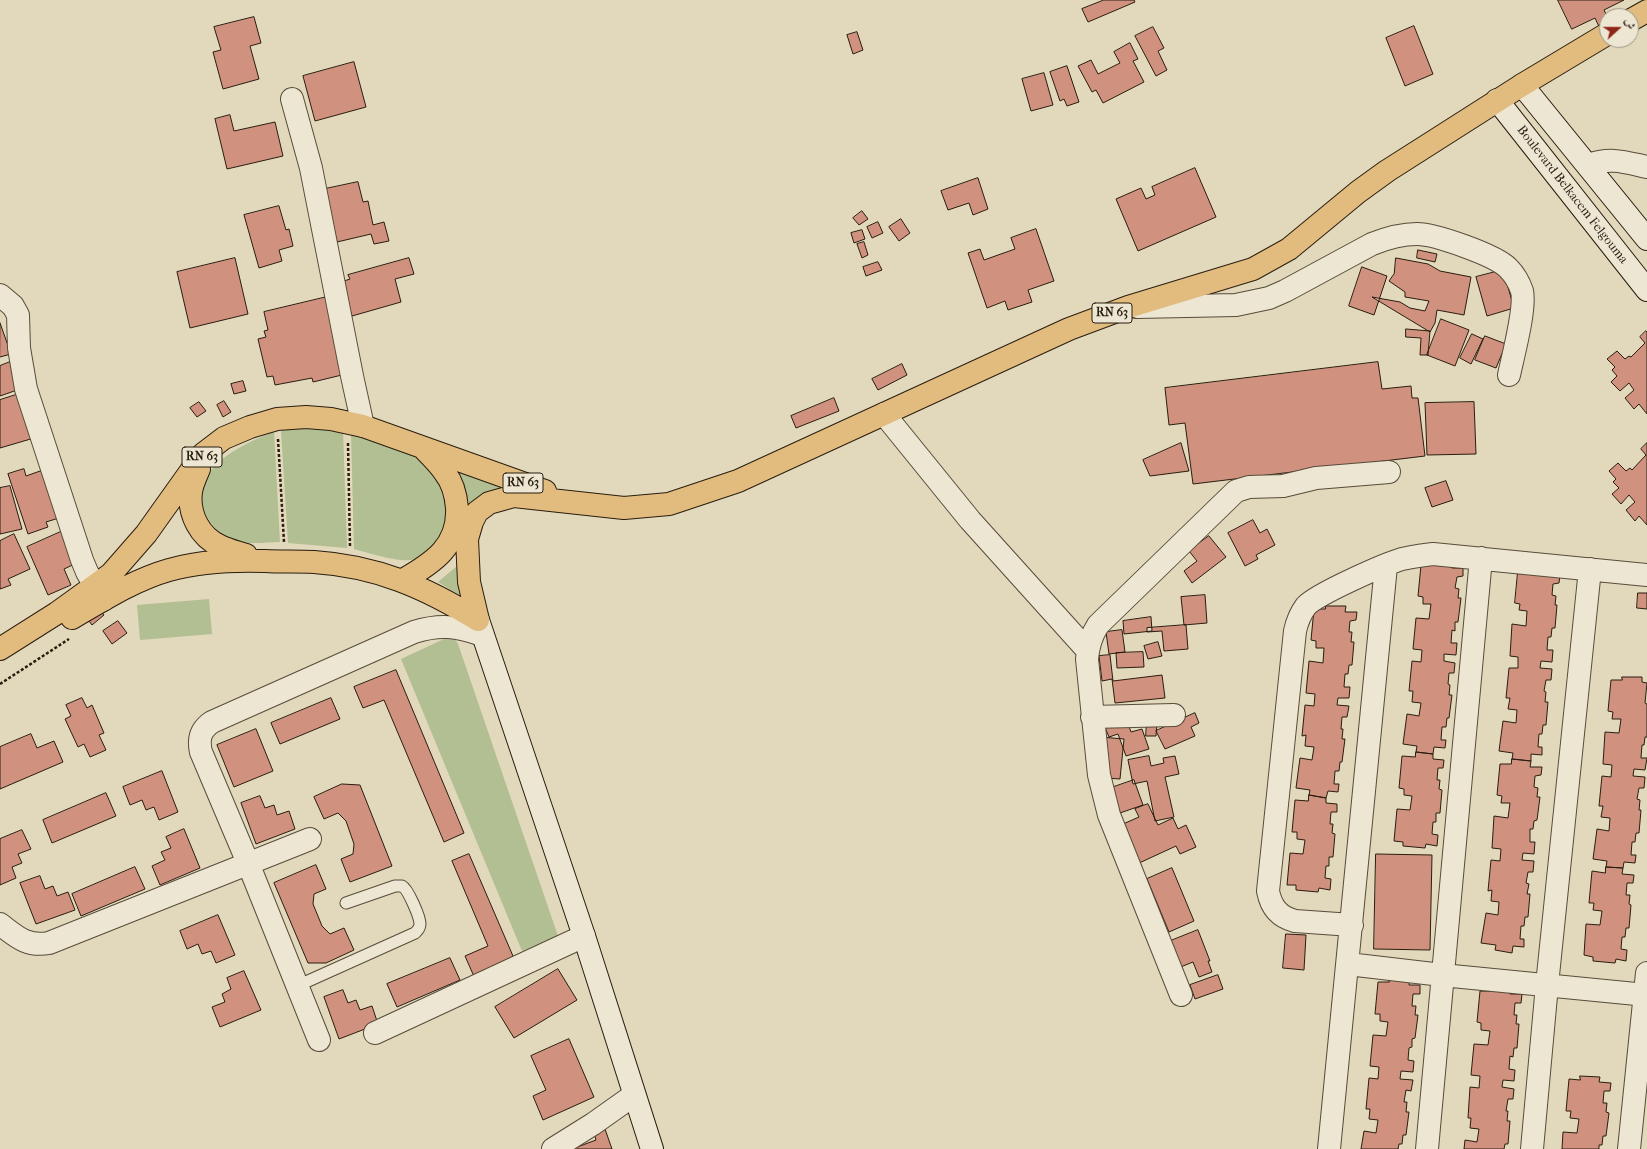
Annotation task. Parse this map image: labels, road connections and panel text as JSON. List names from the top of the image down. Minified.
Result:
{"streets":{"main road":["RN 63"],"street":["Boulevard Belkacem Felgouma"]},"crossings":[["Boulevard Belkacem Felgouma","RN 63"]],"north":"right"}
